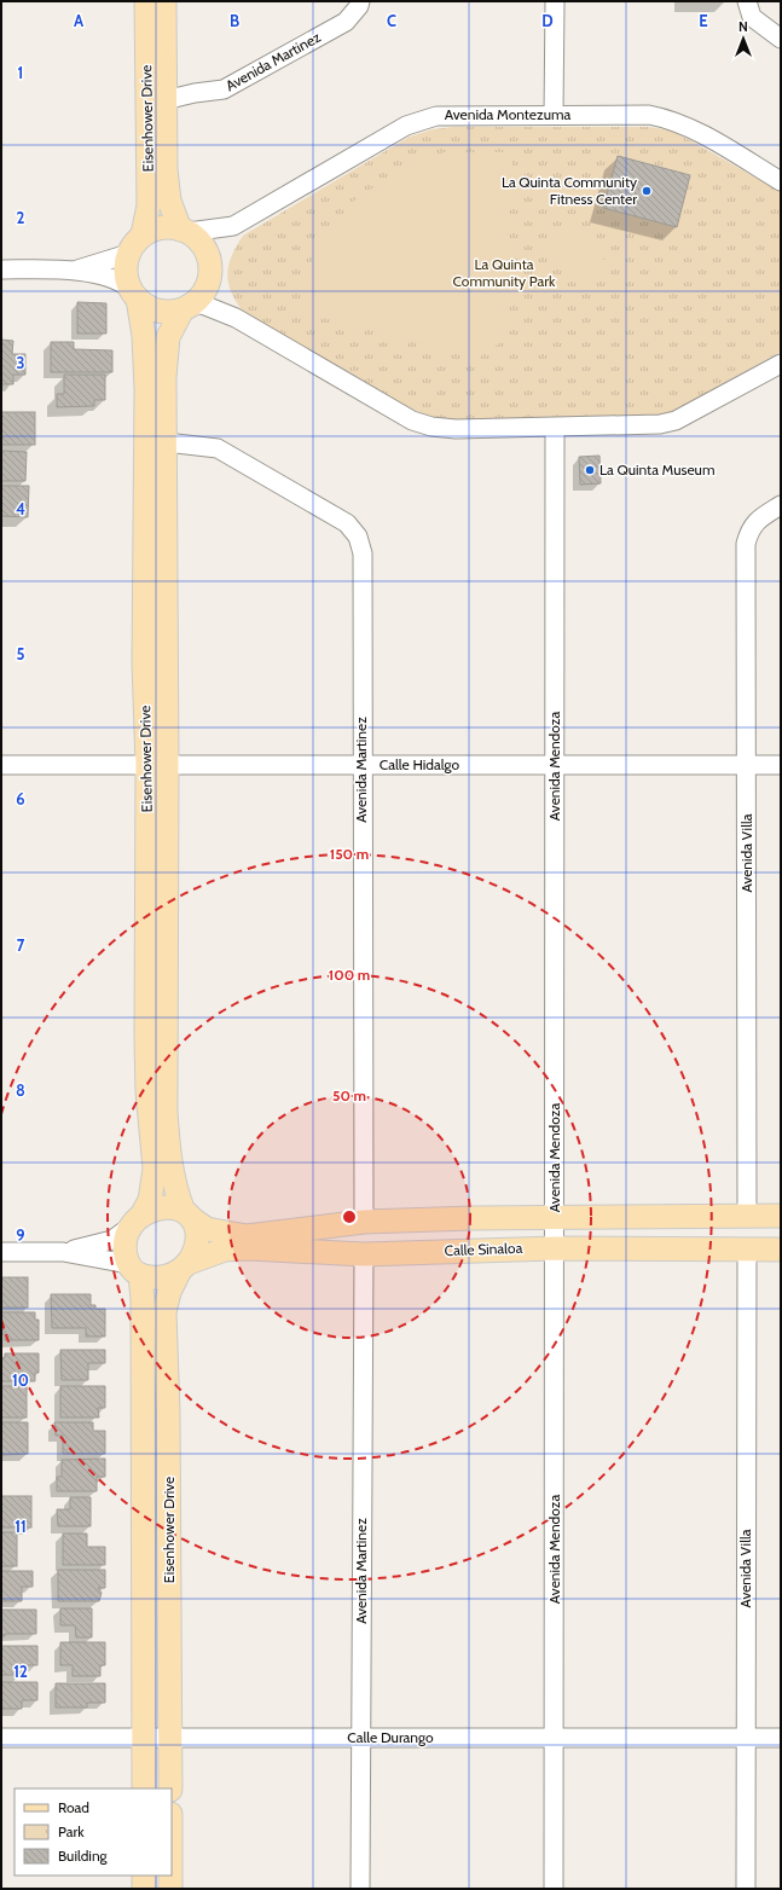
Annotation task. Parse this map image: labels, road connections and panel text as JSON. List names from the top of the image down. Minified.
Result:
{"streets":{"main road":["Eisenhower Drive","Calle Sinaloa"],"street":["Avenida Martinez","Avenida Montezuma","Calle Hidalgo","Avenida Mendoza","Avenida Villa","Calle Durango"]},"crossings":[["Avenida Martinez","Eisenhower Drive"],["Avenida Martinez","Calle Hidalgo"],["Avenida Martinez","Calle Sinaloa"],["Avenida Martinez","Calle Durango"],["Avenida Montezuma","Eisenhower Drive"],["Eisenhower Drive","Calle Hidalgo"],["Eisenhower Drive","Calle Sinaloa"],["Eisenhower Drive","Calle Durango"],["Calle Hidalgo","Avenida Mendoza"],["Calle Hidalgo","Avenida Villa"],["Avenida Mendoza","Calle Sinaloa"],["Avenida Mendoza","Calle Durango"],["Avenida Villa","Calle Sinaloa"],["Avenida Villa","Calle Durango"]],"parks":["La Quinta Community Park"],"places":["La Quinta Community Fitness Center","La Quinta Museum"],"legend":["Road","Park","Building"],"north":"top","grid":{"columns":["A","B","C","D","E"],"rows":["1","2","3","4","5","6","7","8","9","10","11","12"]},"rings":["150 m","100 m","50 m"]}
